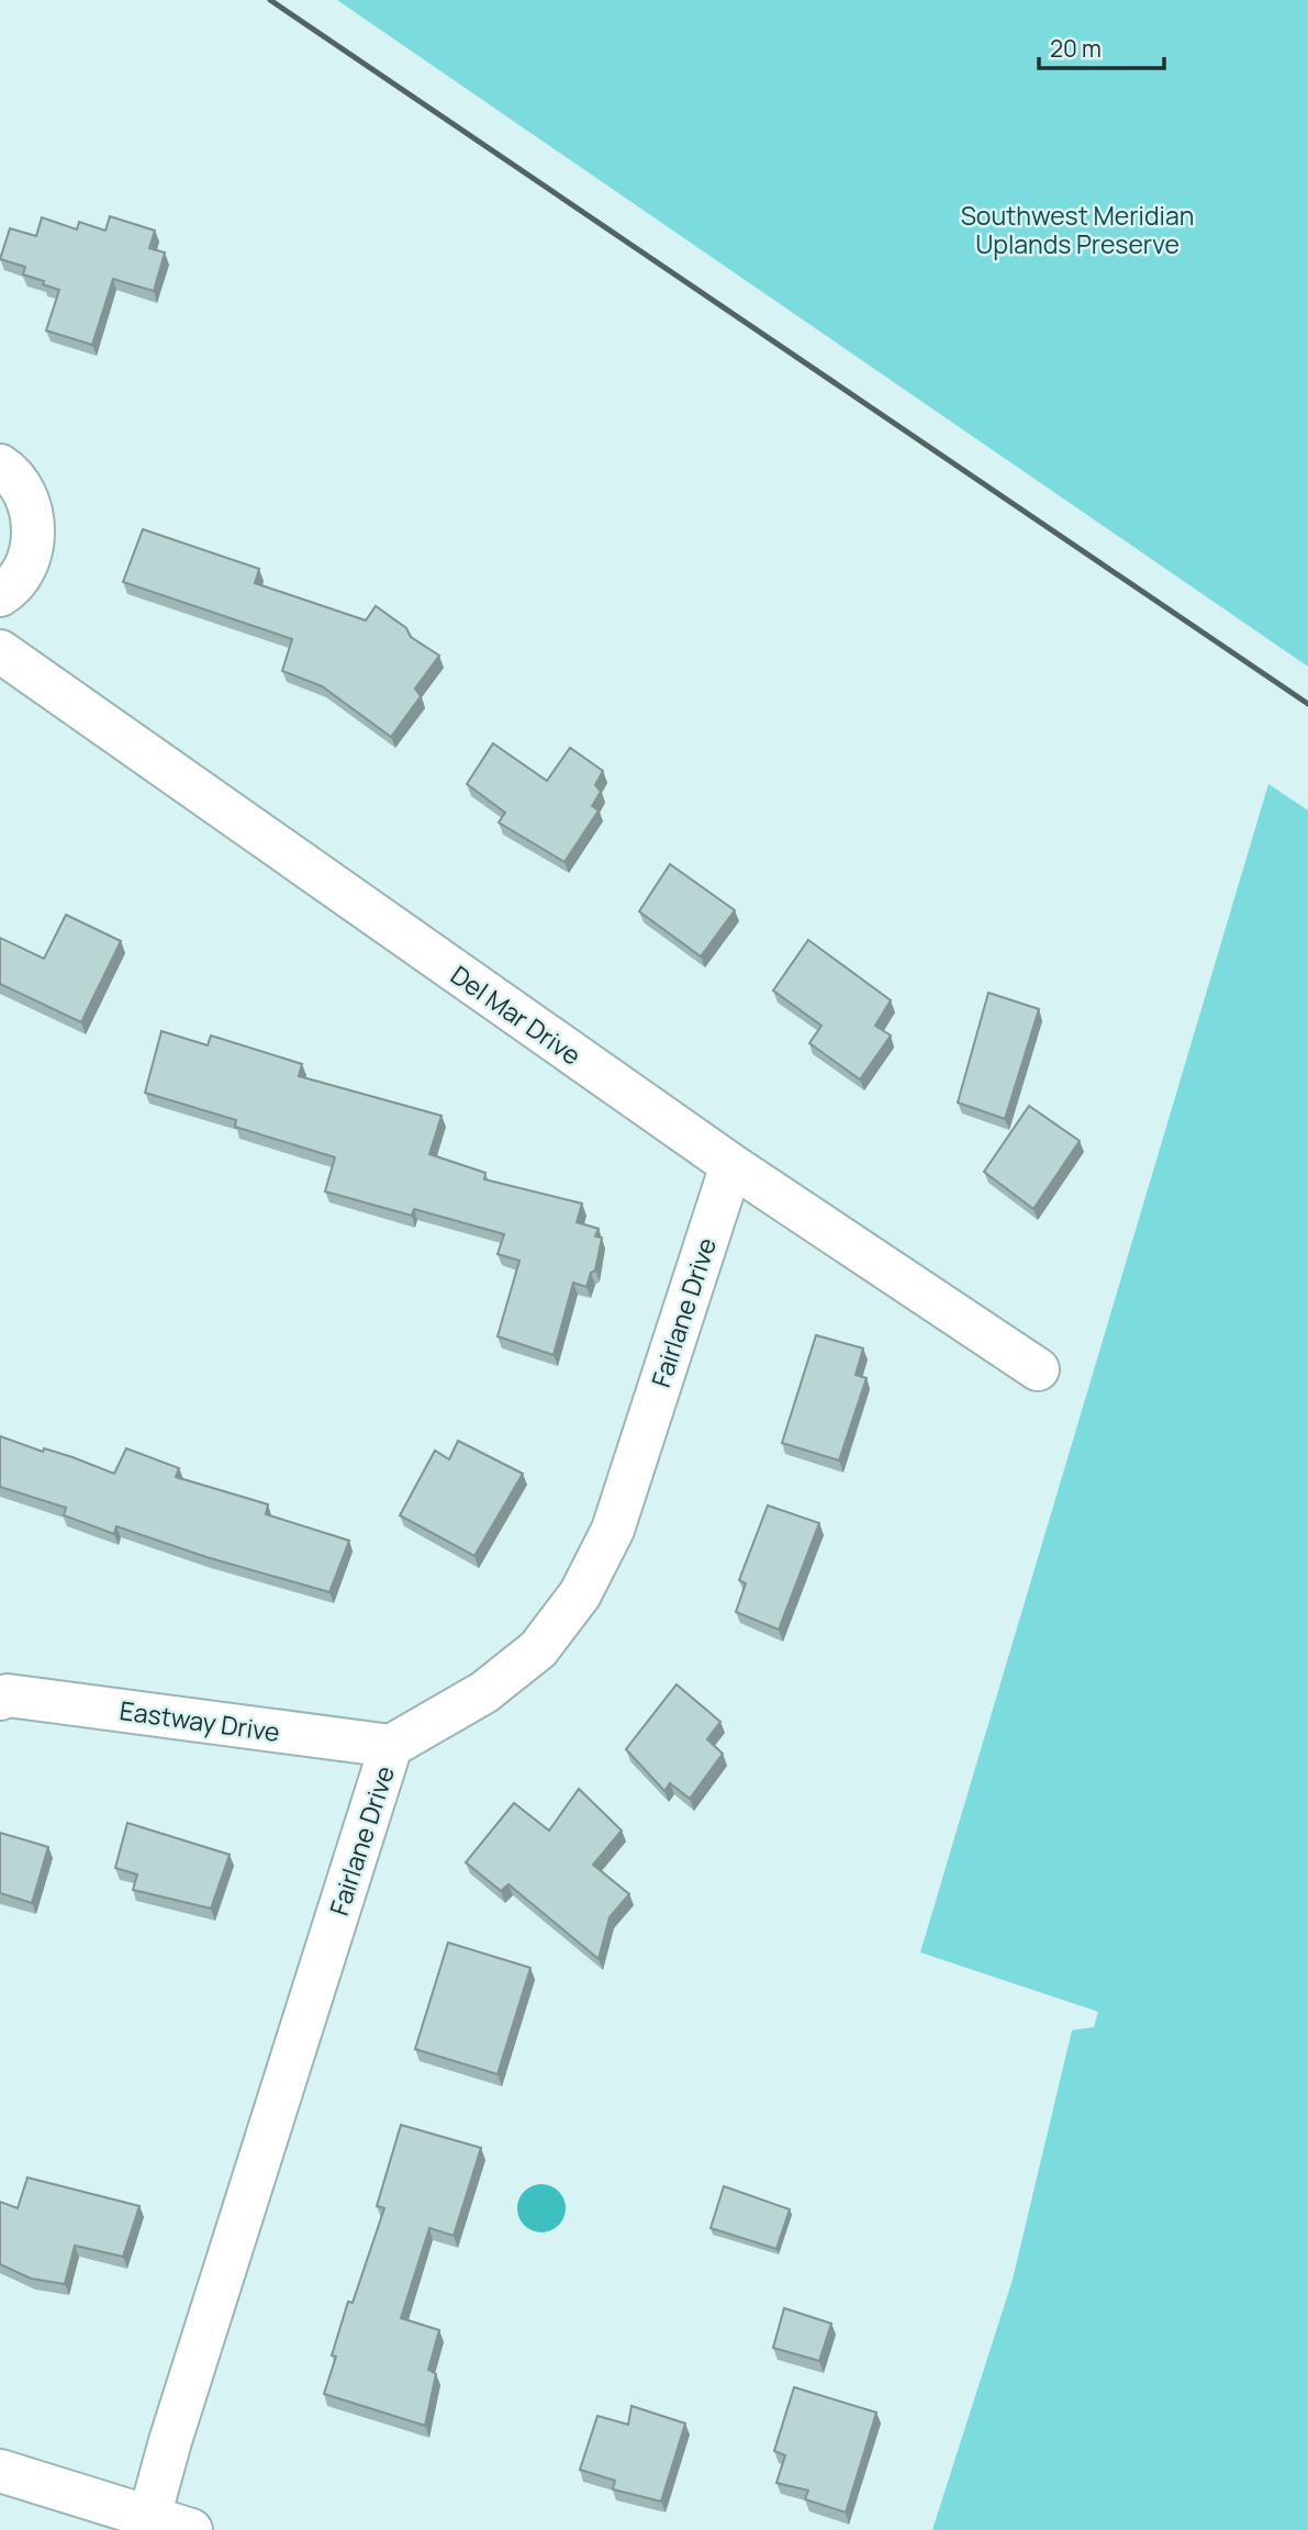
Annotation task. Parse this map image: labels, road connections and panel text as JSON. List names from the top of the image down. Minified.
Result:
{"streets":{"street":["Del Mar Drive","Fairlane Drive","Eastway Drive"]},"crossings":[["Del Mar Drive","Fairlane Drive"],["Fairlane Drive","Eastway Drive"]],"parks":["Southwest Meridian Uplands Preserve"],"scale_bar":"20 m"}
